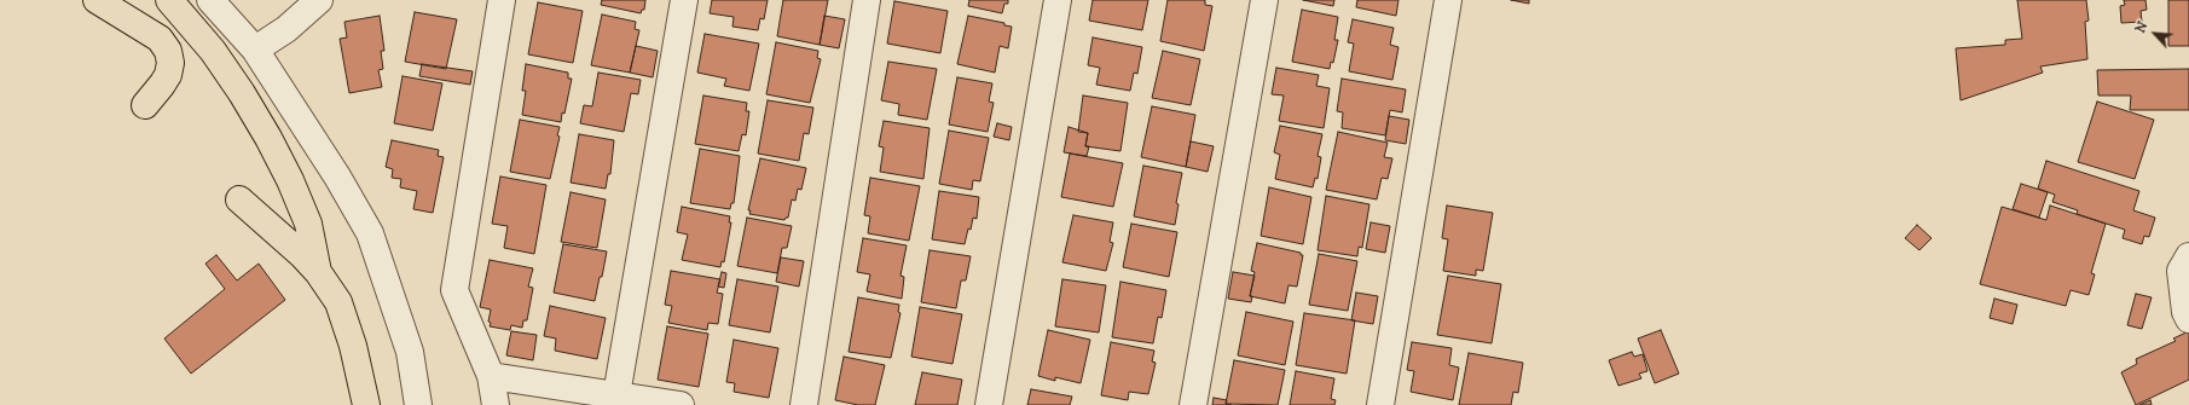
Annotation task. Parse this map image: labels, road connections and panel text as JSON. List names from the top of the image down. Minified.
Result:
{"north":"top left"}
